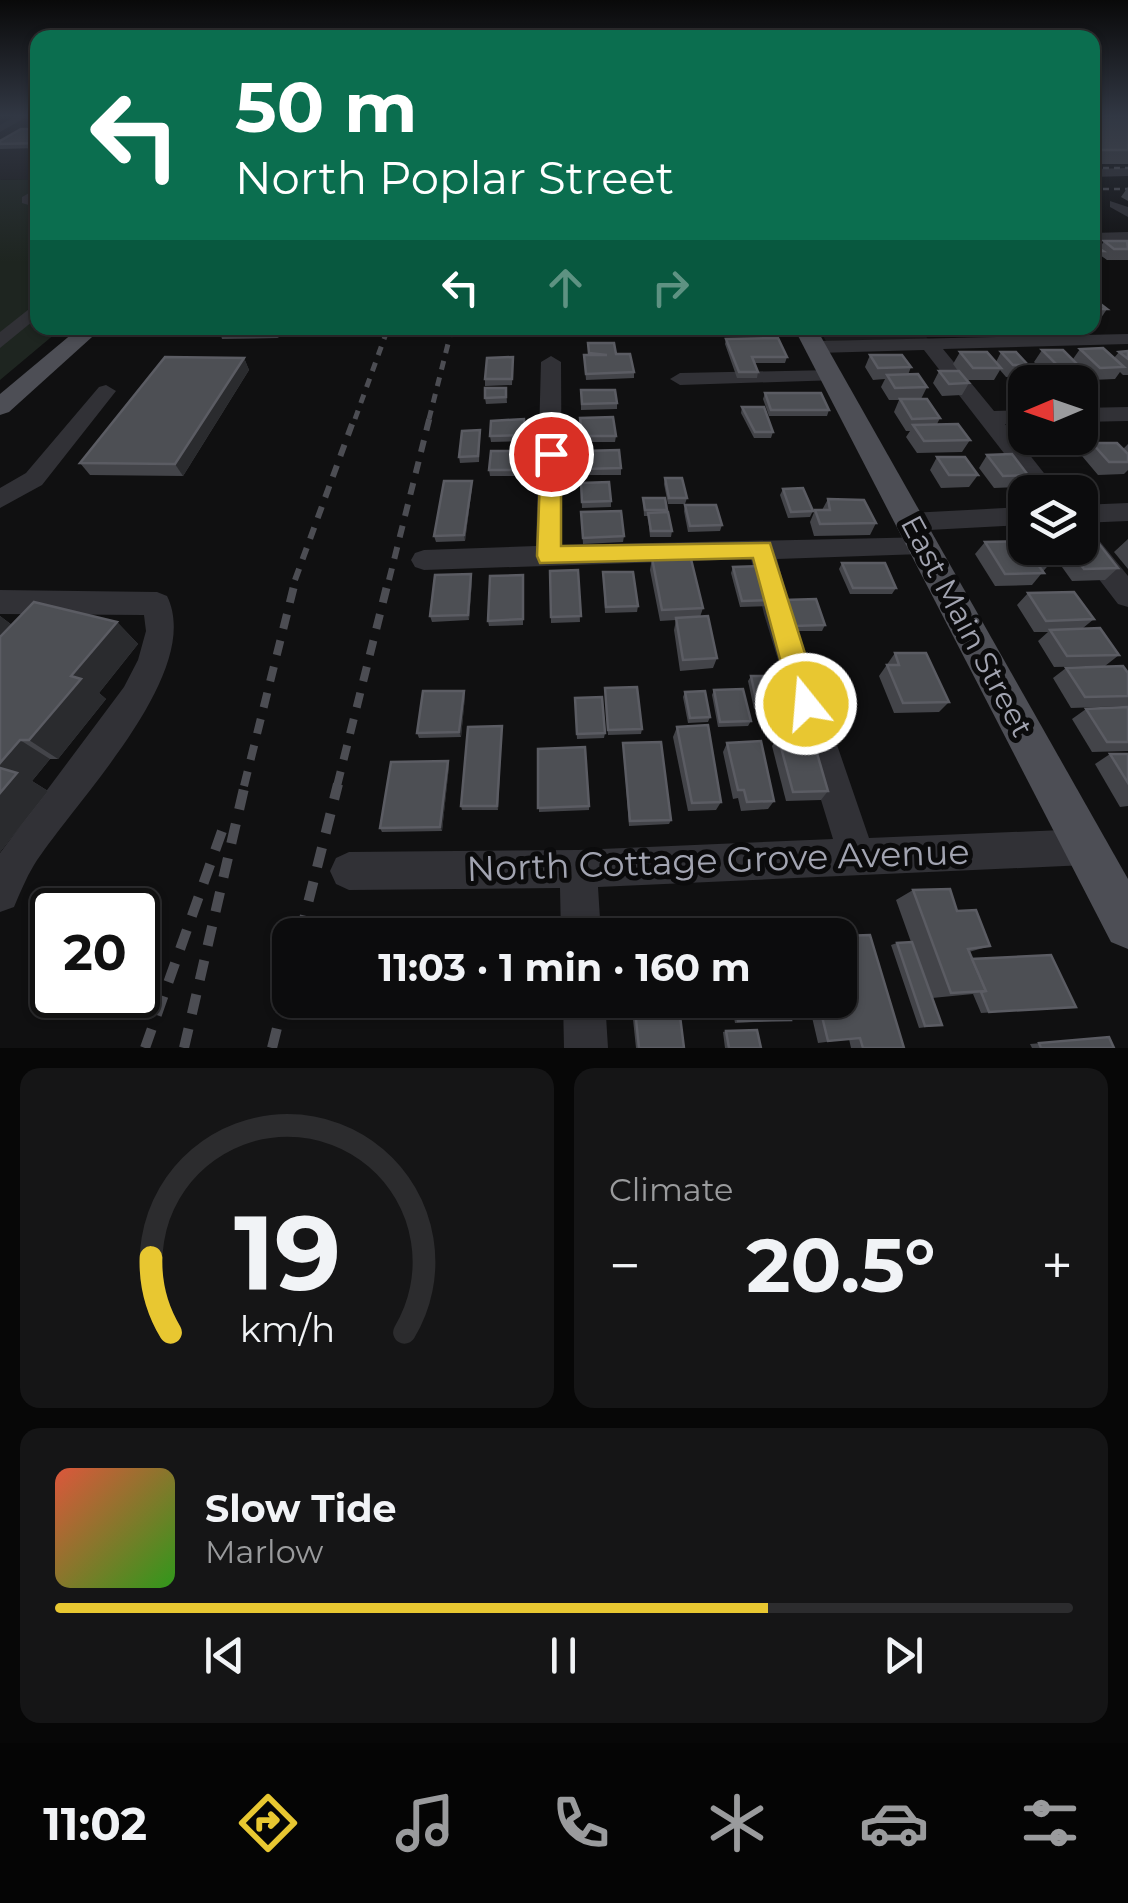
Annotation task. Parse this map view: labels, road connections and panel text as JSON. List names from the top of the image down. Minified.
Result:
{"streets":{"main road":["East Main Street"],"street":["North Cottage Grove Avenue"]},"crossings":[["East Main Street","North Cottage Grove Avenue"]],"north":"left","page":{"turn":["50 m","North Poplar Street"],"limit":"20","trip":"11:03 · 1 min · 160 m","tile":"Climate","heat":["−","20.5°","+"],"song":["Slow Tide","Marlow"],"tabs":"11:02","gauge":["19","km/h"]}}
